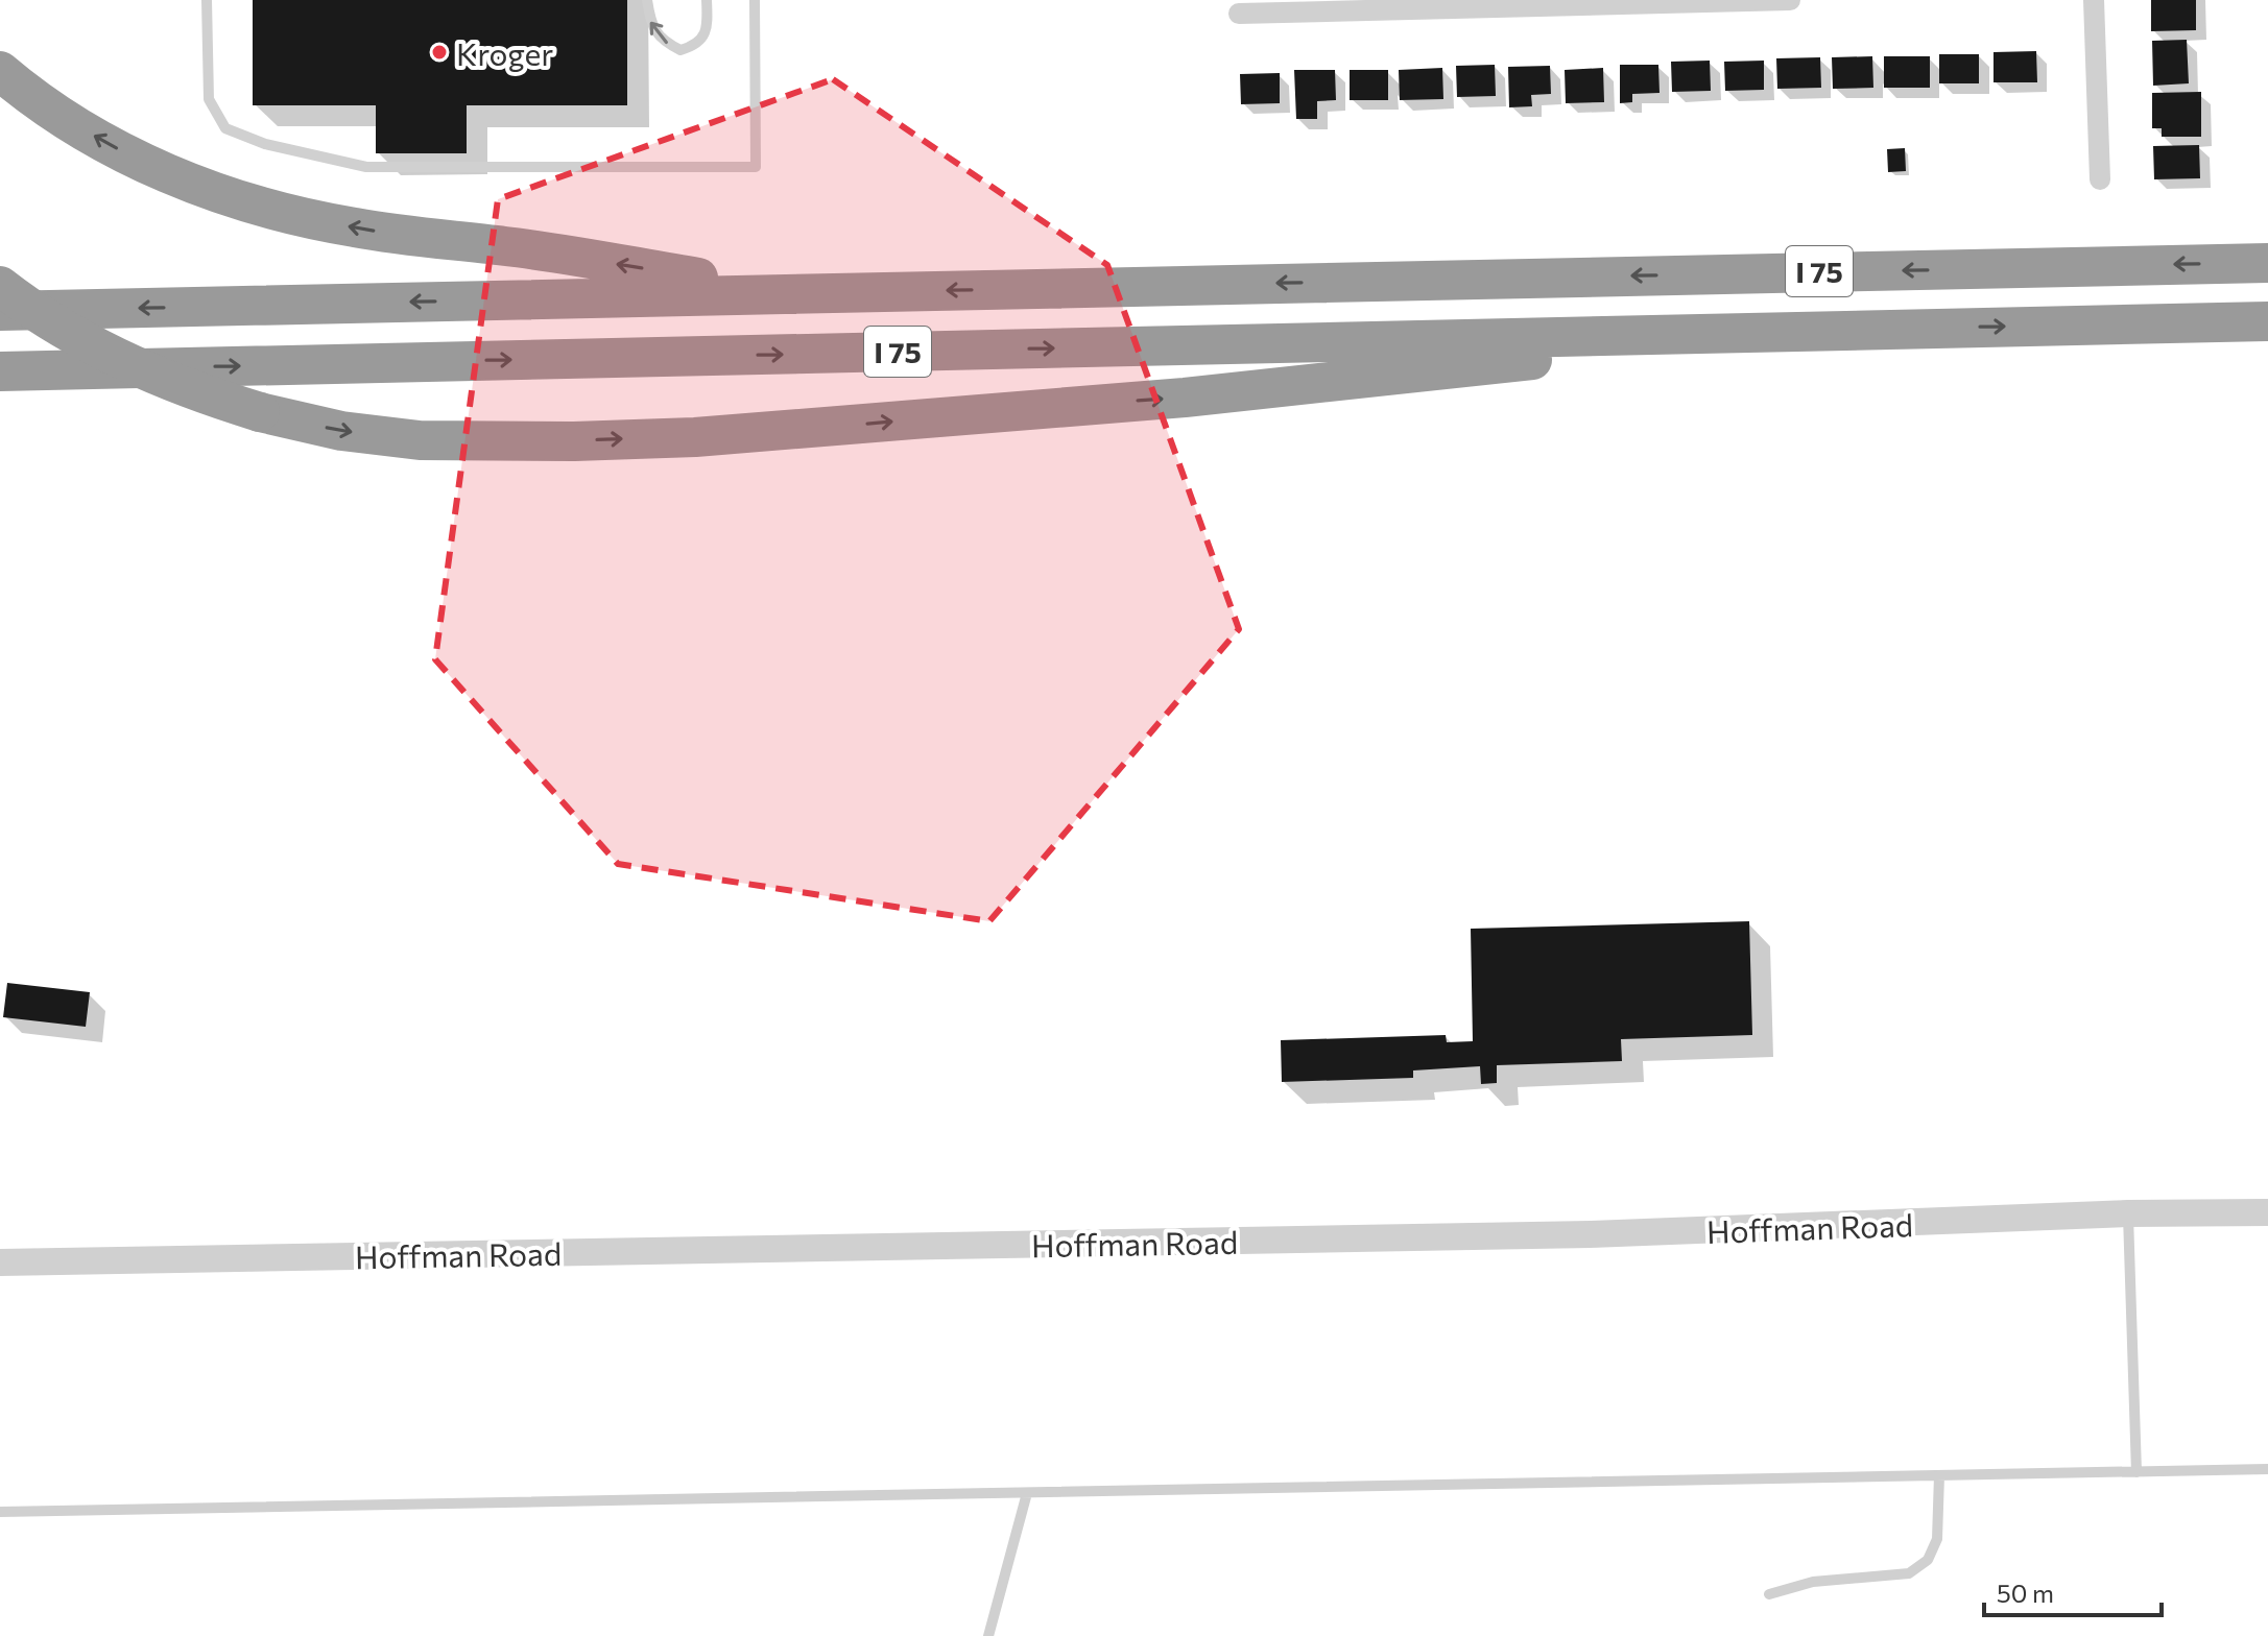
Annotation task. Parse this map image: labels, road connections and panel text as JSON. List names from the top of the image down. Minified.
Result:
{"streets":{"highway":["I 75"],"street":["Hoffman Road"]},"places":["Kroger"],"scale_bar":"50 m"}
